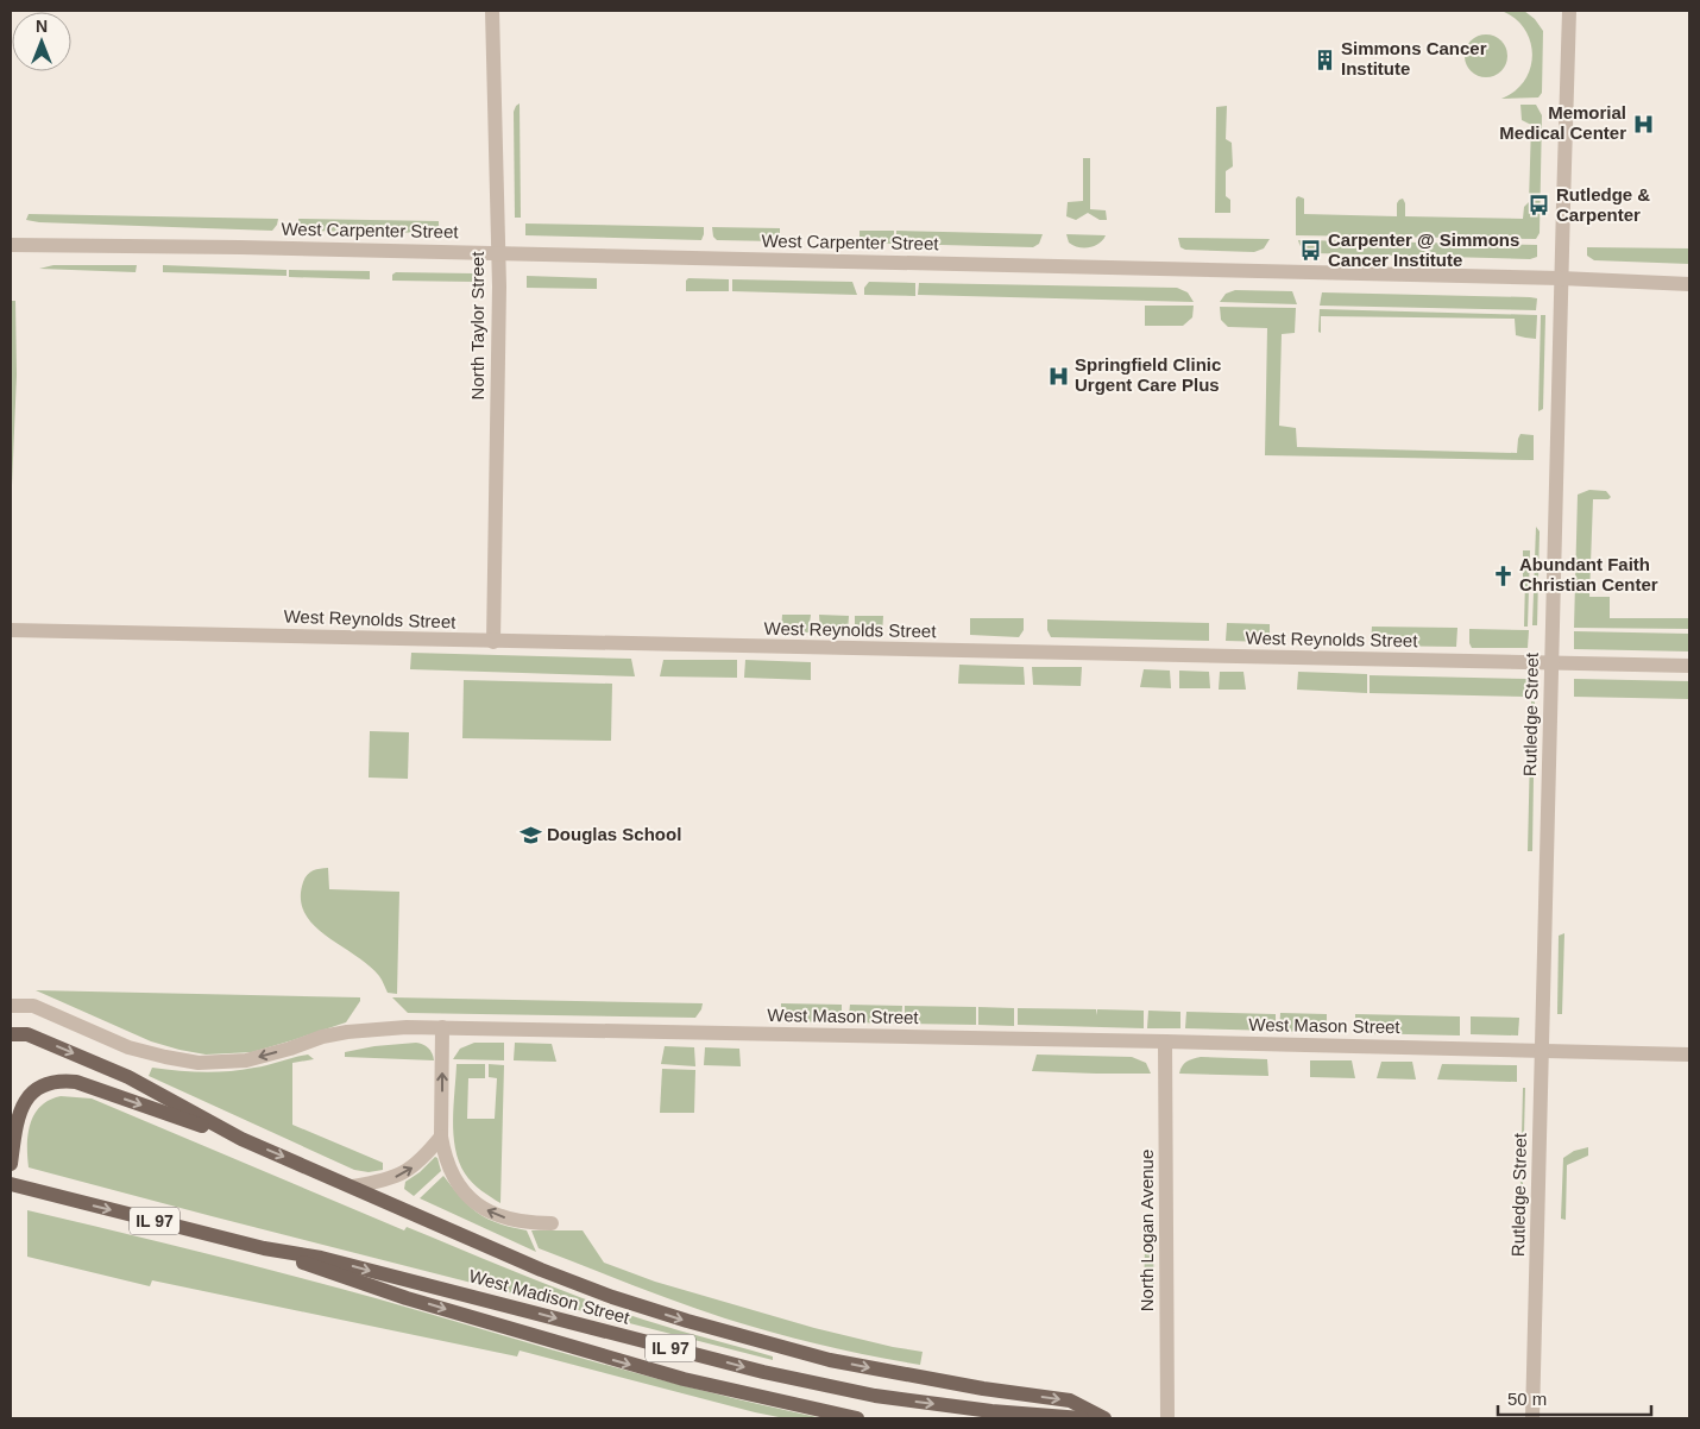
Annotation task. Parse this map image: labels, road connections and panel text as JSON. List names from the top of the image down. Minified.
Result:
{"streets":{"main road":["IL 97","West Madison Street"],"street":["West Carpenter Street","North Taylor Street","West Reynolds Street","Rutledge Street","West Mason Street","North Logan Avenue"]},"crossings":[["West Carpenter Street","North Taylor Street"],["West Carpenter Street","Rutledge Street"],["North Taylor Street","West Reynolds Street"],["West Reynolds Street","Rutledge Street"],["Rutledge Street","West Mason Street"],["West Mason Street","North Logan Avenue"]],"places":{"building":["Simmons Cancer Institute"],"hospital":["Memorial Medical Center","Springfield Clinic Urgent Care Plus"],"bus stop":["Rutledge & Carpenter","Carpenter @ Simmons Cancer Institute"],"church":["Abundant Faith Christian Center"],"school or university":["Douglas School"]},"scale_bar":"50 m","north":"top"}
